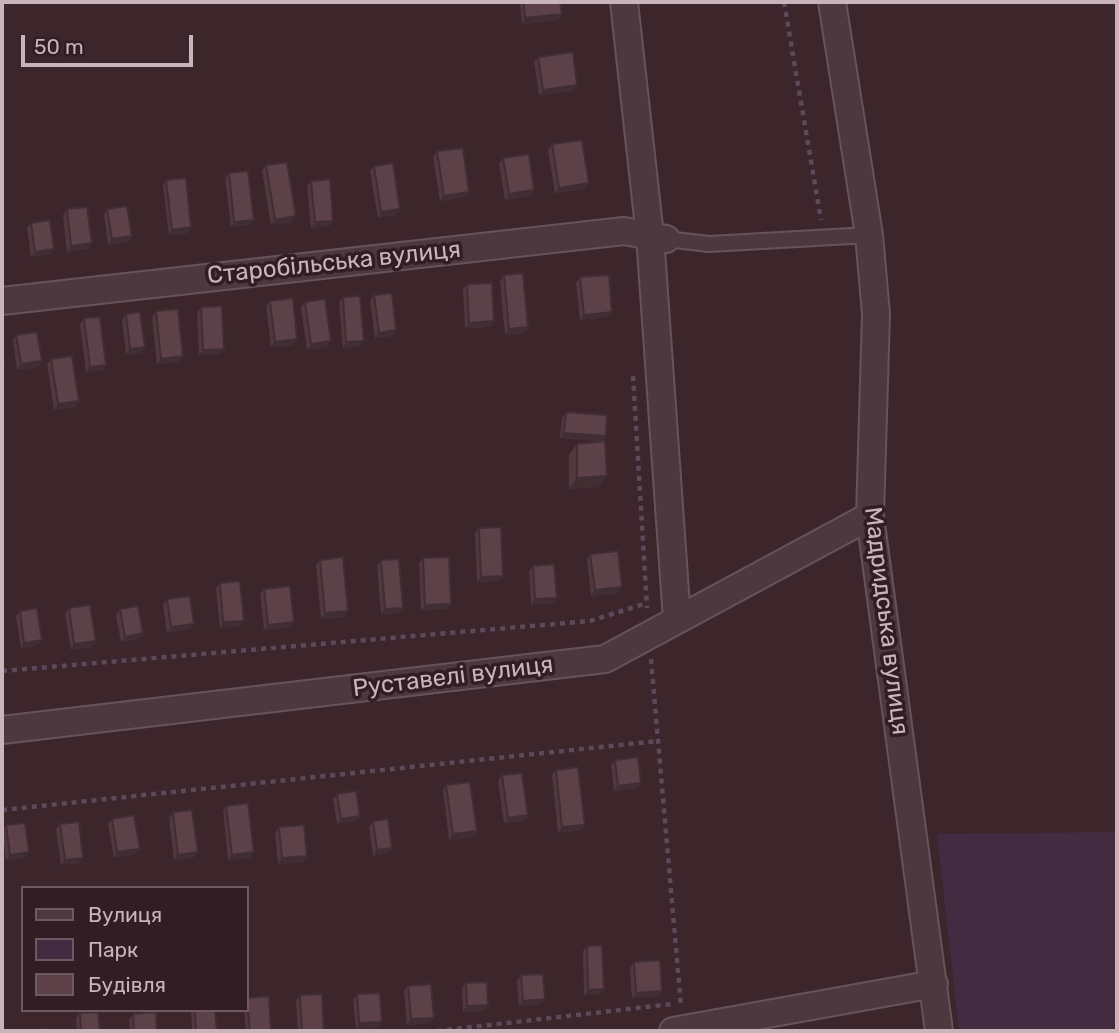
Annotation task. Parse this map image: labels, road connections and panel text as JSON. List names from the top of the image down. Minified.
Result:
{"streets":{"street":["Старобільська вулиця","Мадридська вулиця","Руставелі вулиця"]},"crossings":[["Мадридська вулиця","Руставелі вулиця"]],"legend":["Вулиця","Парк","Будівля"],"scale_bar":"50 m"}
